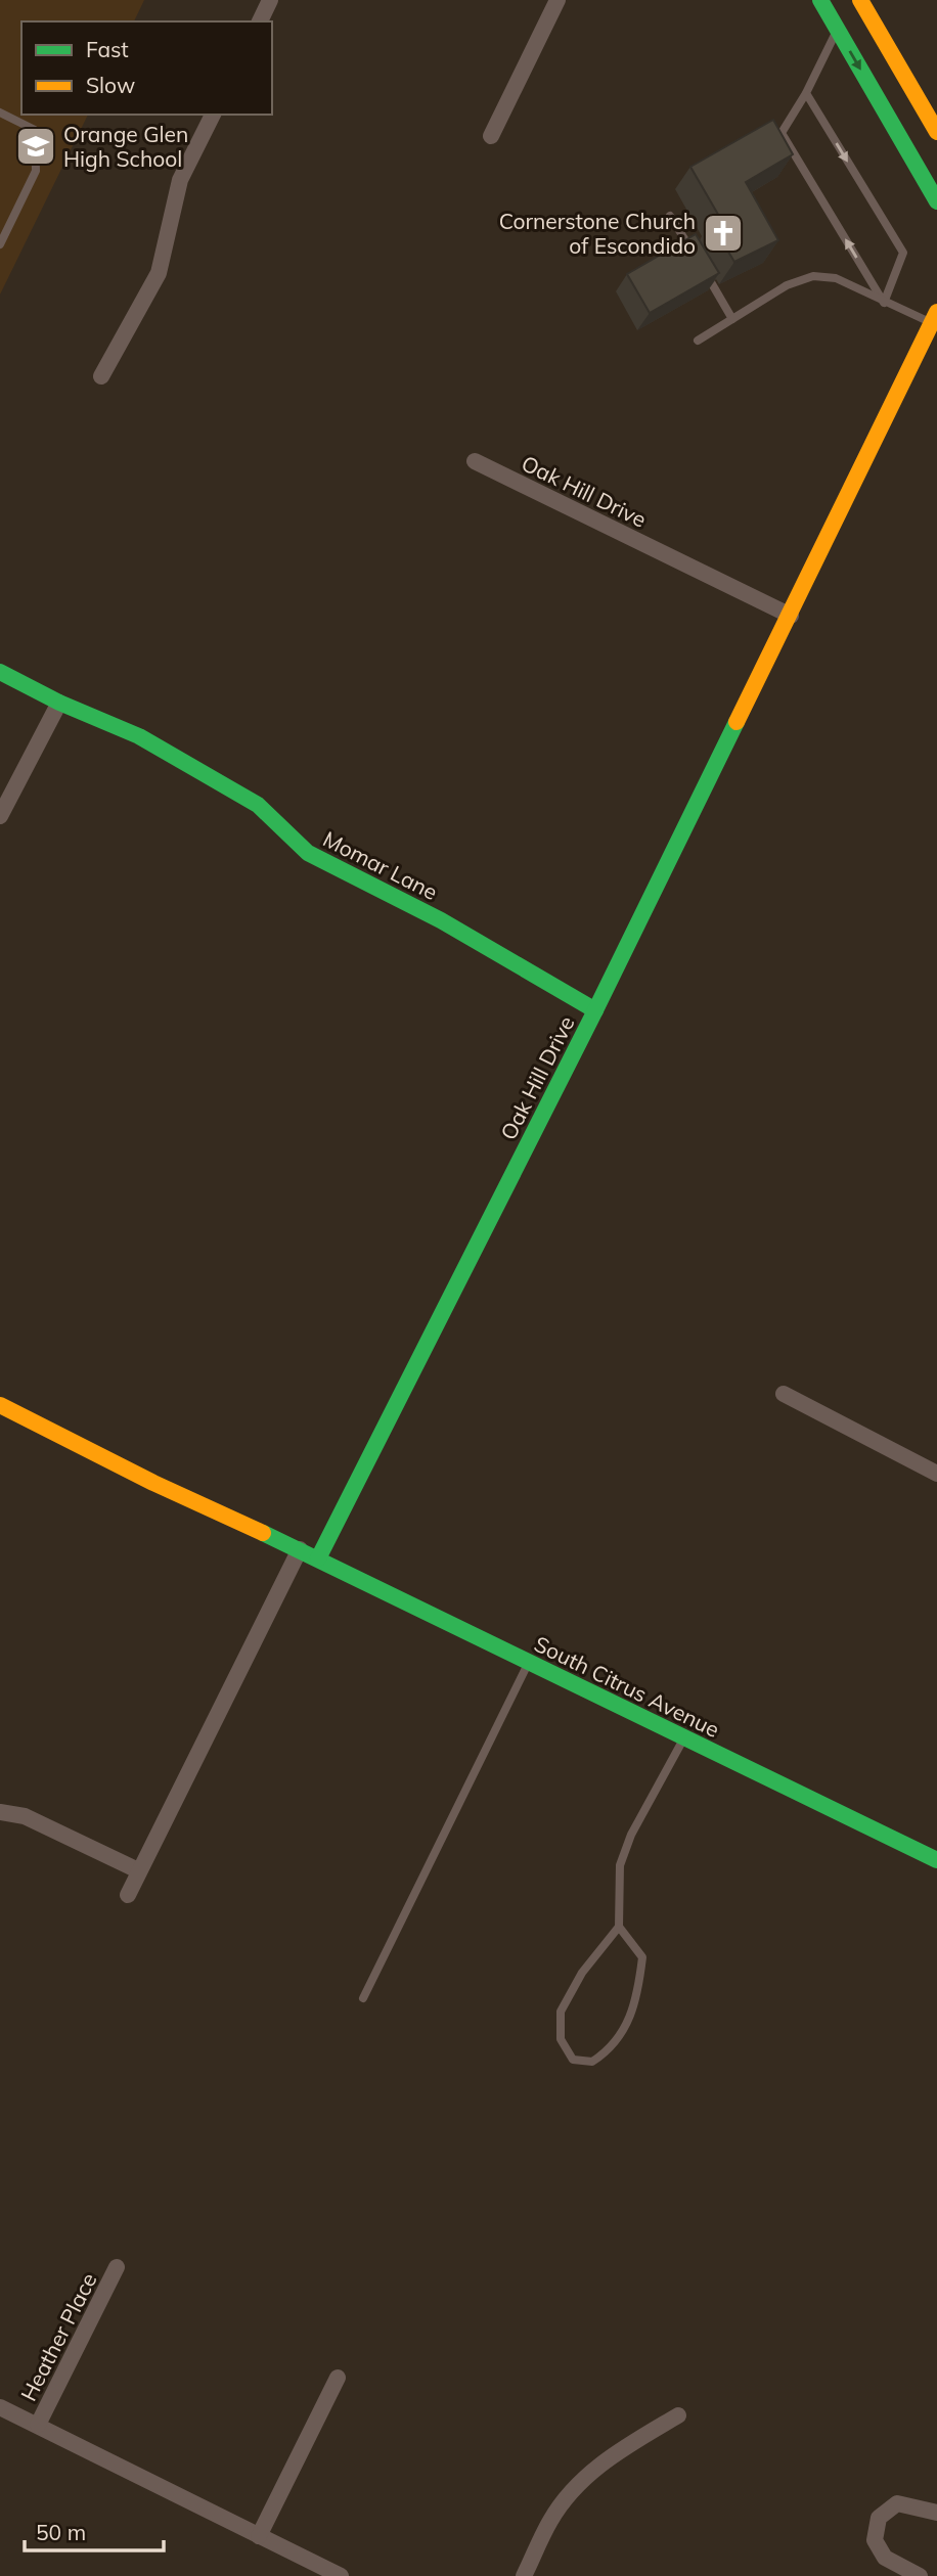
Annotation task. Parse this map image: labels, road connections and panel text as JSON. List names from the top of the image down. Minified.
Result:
{"streets":{"street":["Oak Hill Drive","Momar Lane","South Citrus Avenue","Heather Place"]},"crossings":[["Oak Hill Drive","Momar Lane"],["Oak Hill Drive","South Citrus Avenue"]],"places":{"school or university":["Orange Glen High School"],"church":["Cornerstone Church of Escondido"]},"legend":["Fast","Slow"],"scale_bar":"50 m"}
